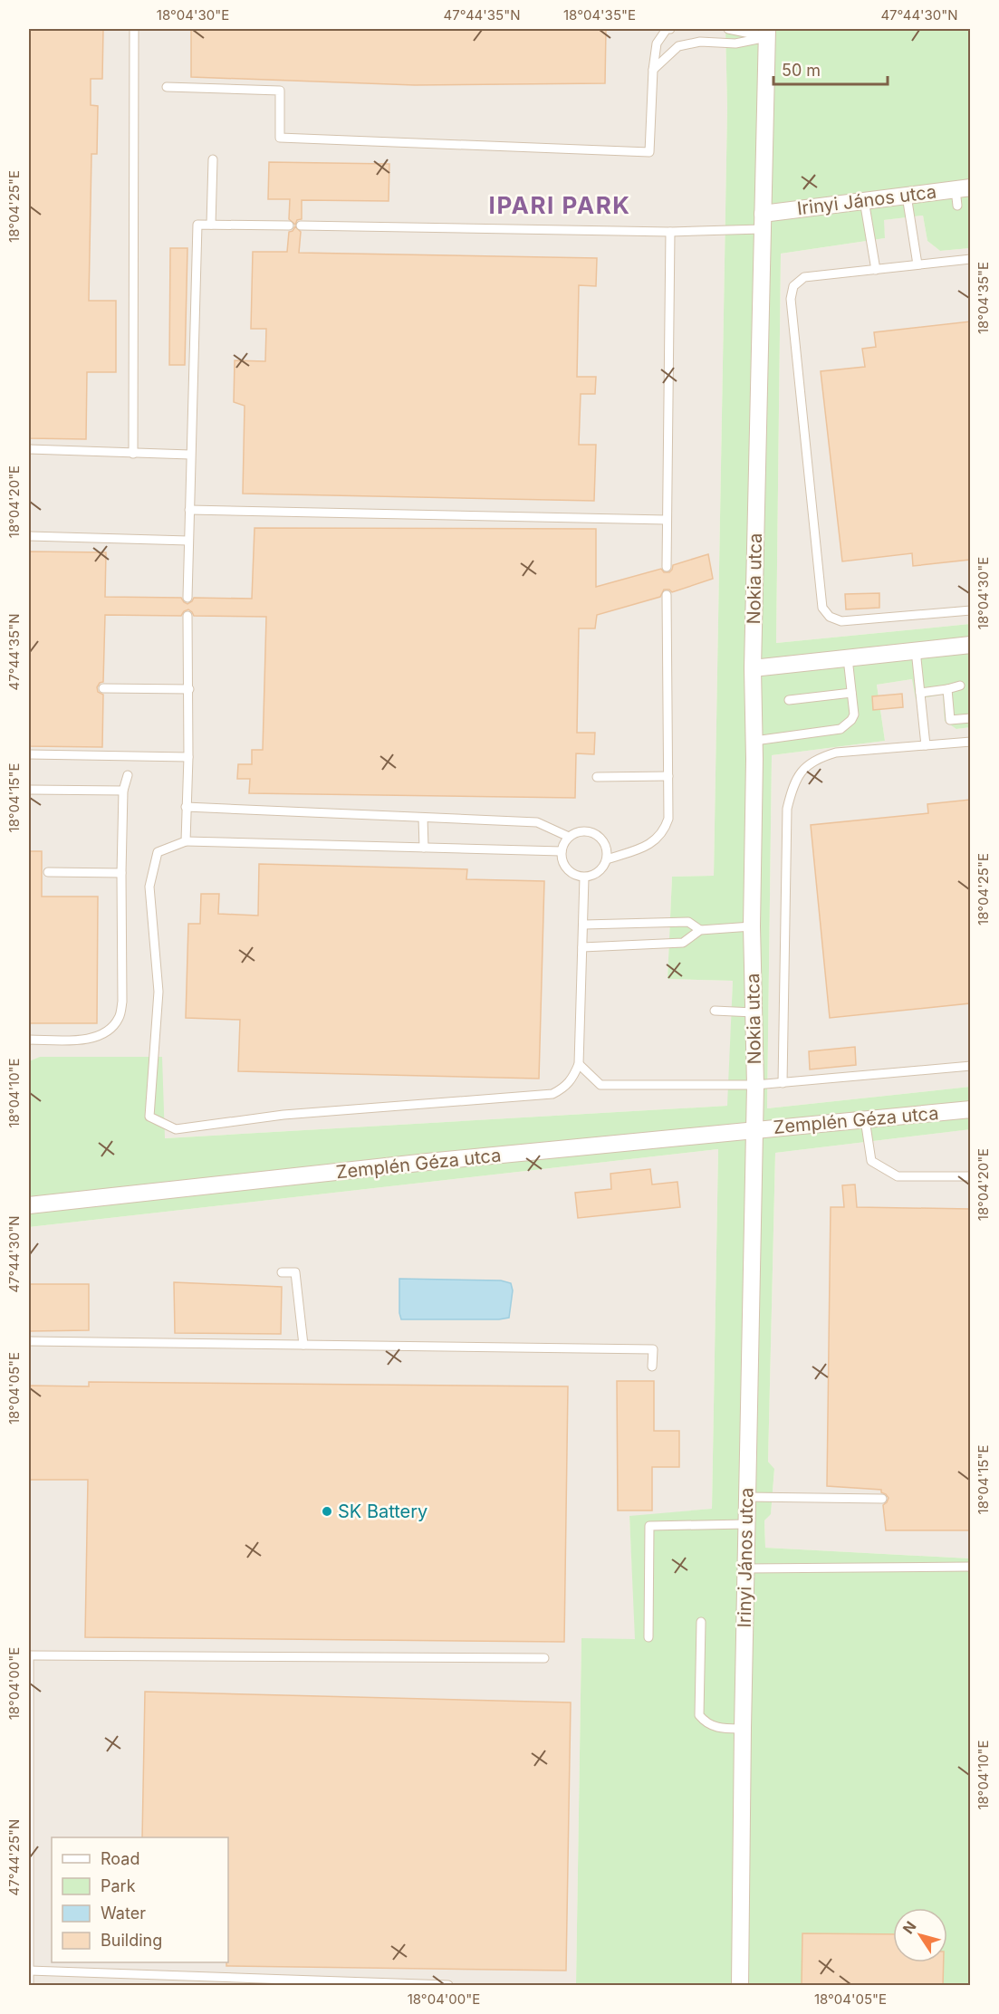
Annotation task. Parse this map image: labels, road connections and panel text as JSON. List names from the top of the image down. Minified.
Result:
{"streets":{"street":["Irinyi János utca","Nokia utca","Zemplén Géza utca"]},"crossings":[["Irinyi János utca","Nokia utca"],["Irinyi János utca","Zemplén Géza utca"],["Nokia utca","Zemplén Géza utca"]],"districts":["IPARI PARK"],"places":["SK Battery"],"legend":["Road","Park","Water","Building"],"scale_bar":"50 m","north":"top left","coordinates":["18°04'30\"E","47°44'35\"N","18°04'35\"E","47°44'30\"N","18°04'25\"E","18°04'20\"E","18°04'15\"E","18°04'10\"E","18°04'05\"E","18°04'00\"E","47°44'25\"N"]}
